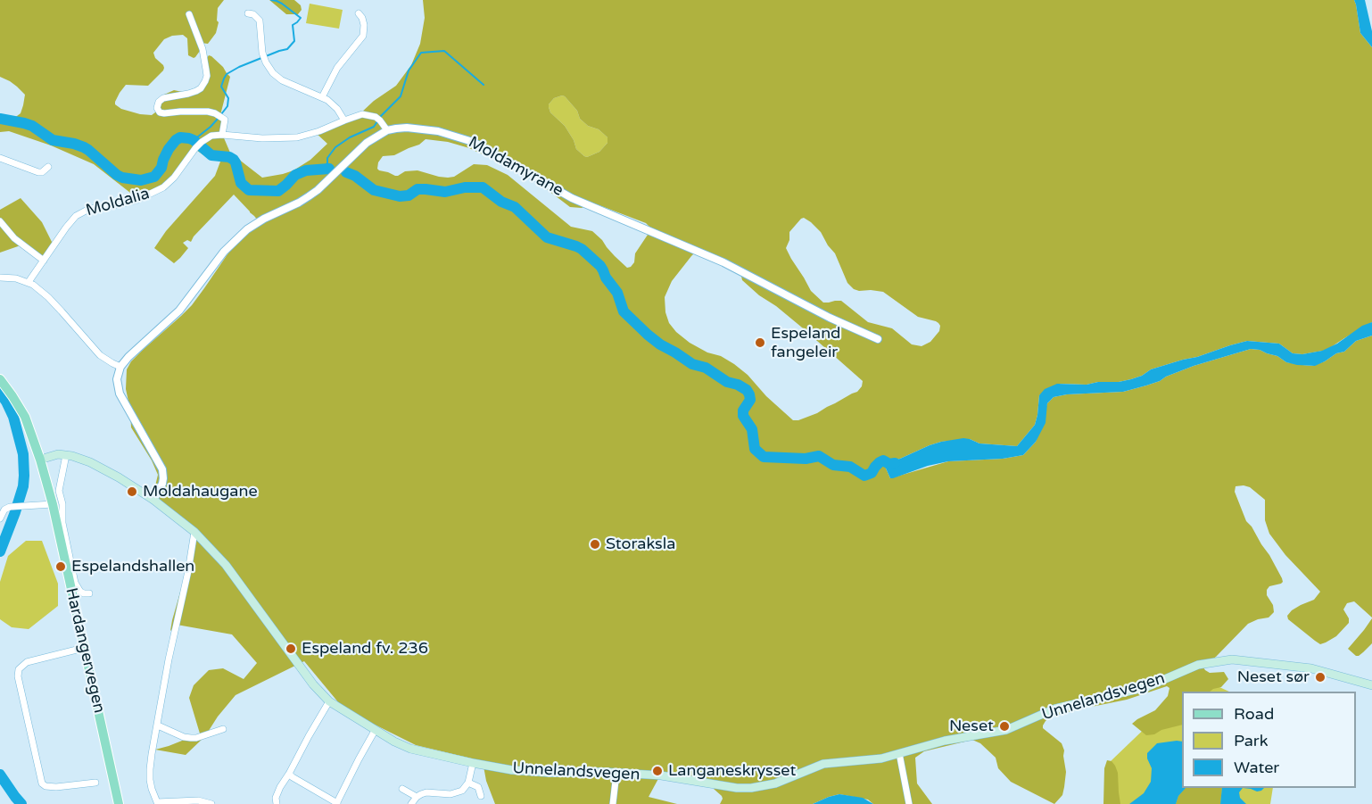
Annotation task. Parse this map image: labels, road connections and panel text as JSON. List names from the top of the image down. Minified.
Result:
{"streets":{"main road":["Hardangervegen","Unnelandsvegen"],"street":["Moldamyrane","Moldalia"]},"crossings":[["Moldamyrane","Moldalia"],["Hardangervegen","Unnelandsvegen"]],"places":["Espeland fangeleir","Moldahaugane","Storaksla","Espelandshallen","Espeland fv. 236","Neset sør","Neset","Langaneskrysset"],"legend":["Road","Park","Water"]}
